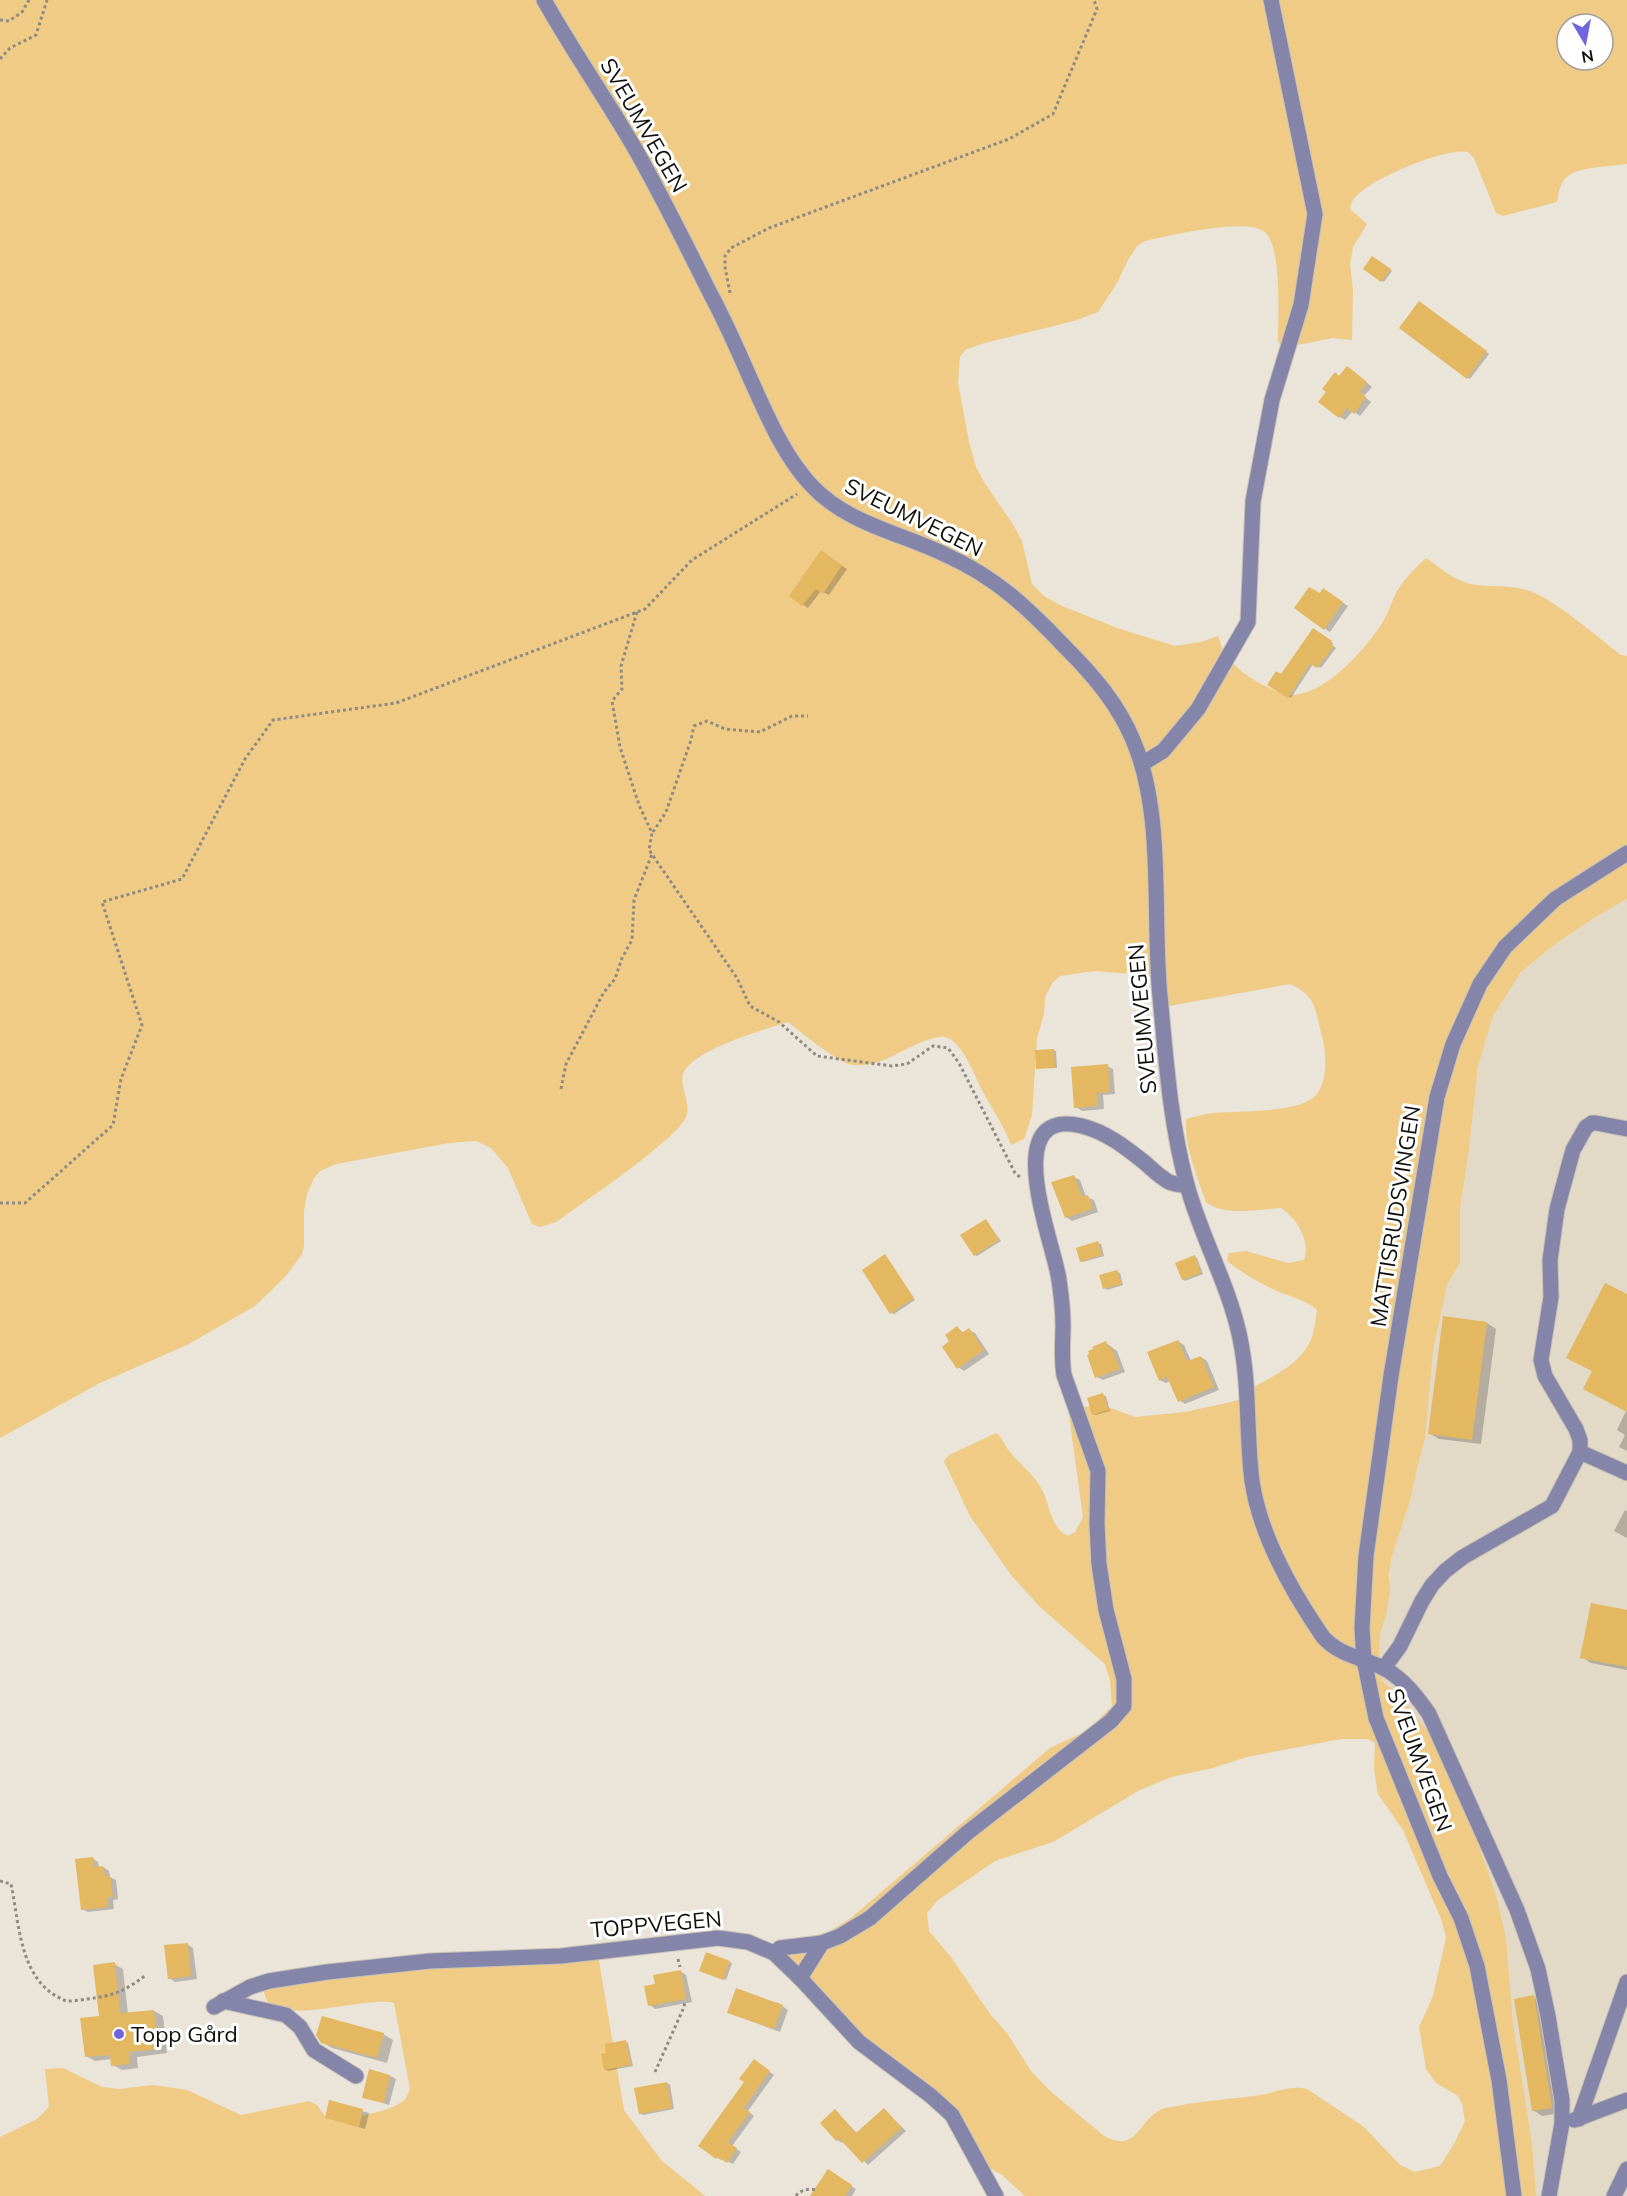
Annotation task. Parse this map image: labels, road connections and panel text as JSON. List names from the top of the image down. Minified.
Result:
{"streets":{"street":["SVEUMVEGEN","MATTISRUDSVINGEN","TOPPVEGEN"]},"crossings":[["SVEUMVEGEN","MATTISRUDSVINGEN"]],"places":["Topp Gård"],"north":"bottom"}
